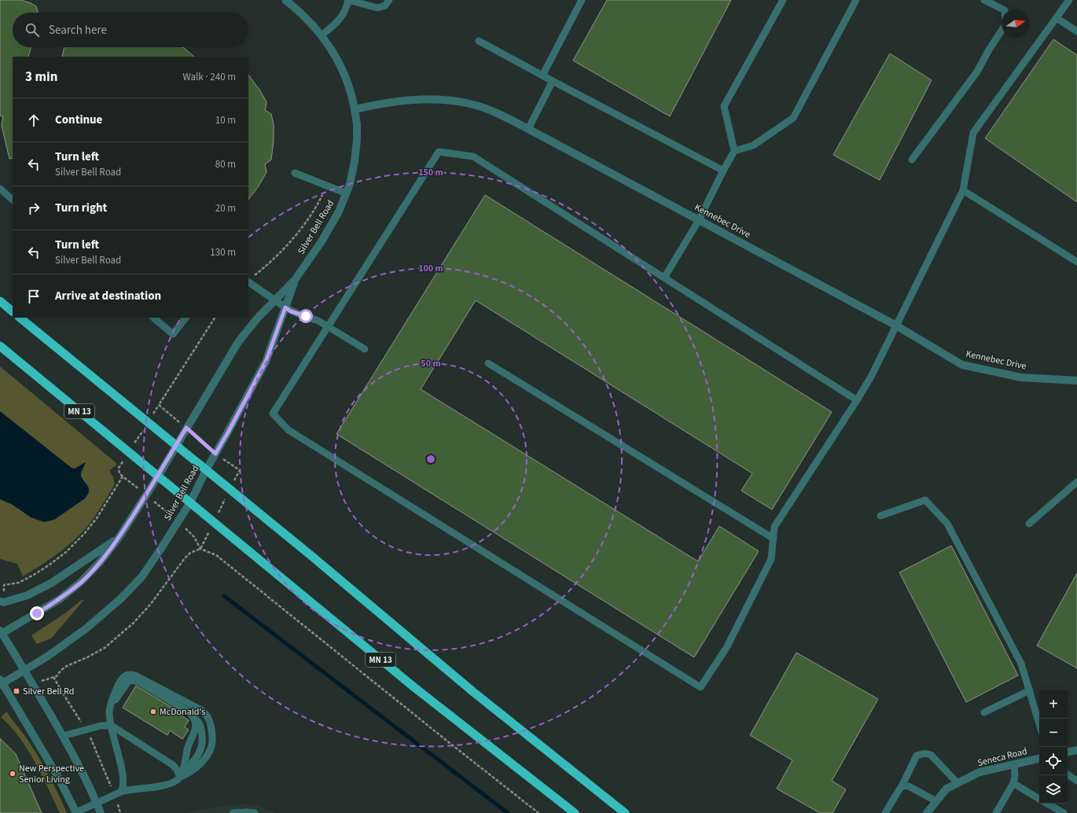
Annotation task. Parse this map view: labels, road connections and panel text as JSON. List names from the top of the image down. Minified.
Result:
{"streets":{"highway":["MN 13"],"street":["Kennebec Drive","Silver Bell Road","Seneca Road"]},"crossings":[["Kennebec Drive","Silver Bell Road"],["Silver Bell Road","MN 13"]],"places":{"transit":["Silver Bell Rd"],"other":["McDonald's","New Perspective Senior Living"]},"north":"right","page":{"search":"Search here","heading":["3 min","Walk · 240 m"],"list":[["Continue","10 m"],["Turn left","Silver Bell Road","80 m"],["Turn right","20 m"],["Turn left","Silver Bell Road","130 m"],"Arrive at destination"],"map_buttons":["+","−"]},"rings":["150 m","100 m","50 m"]}
